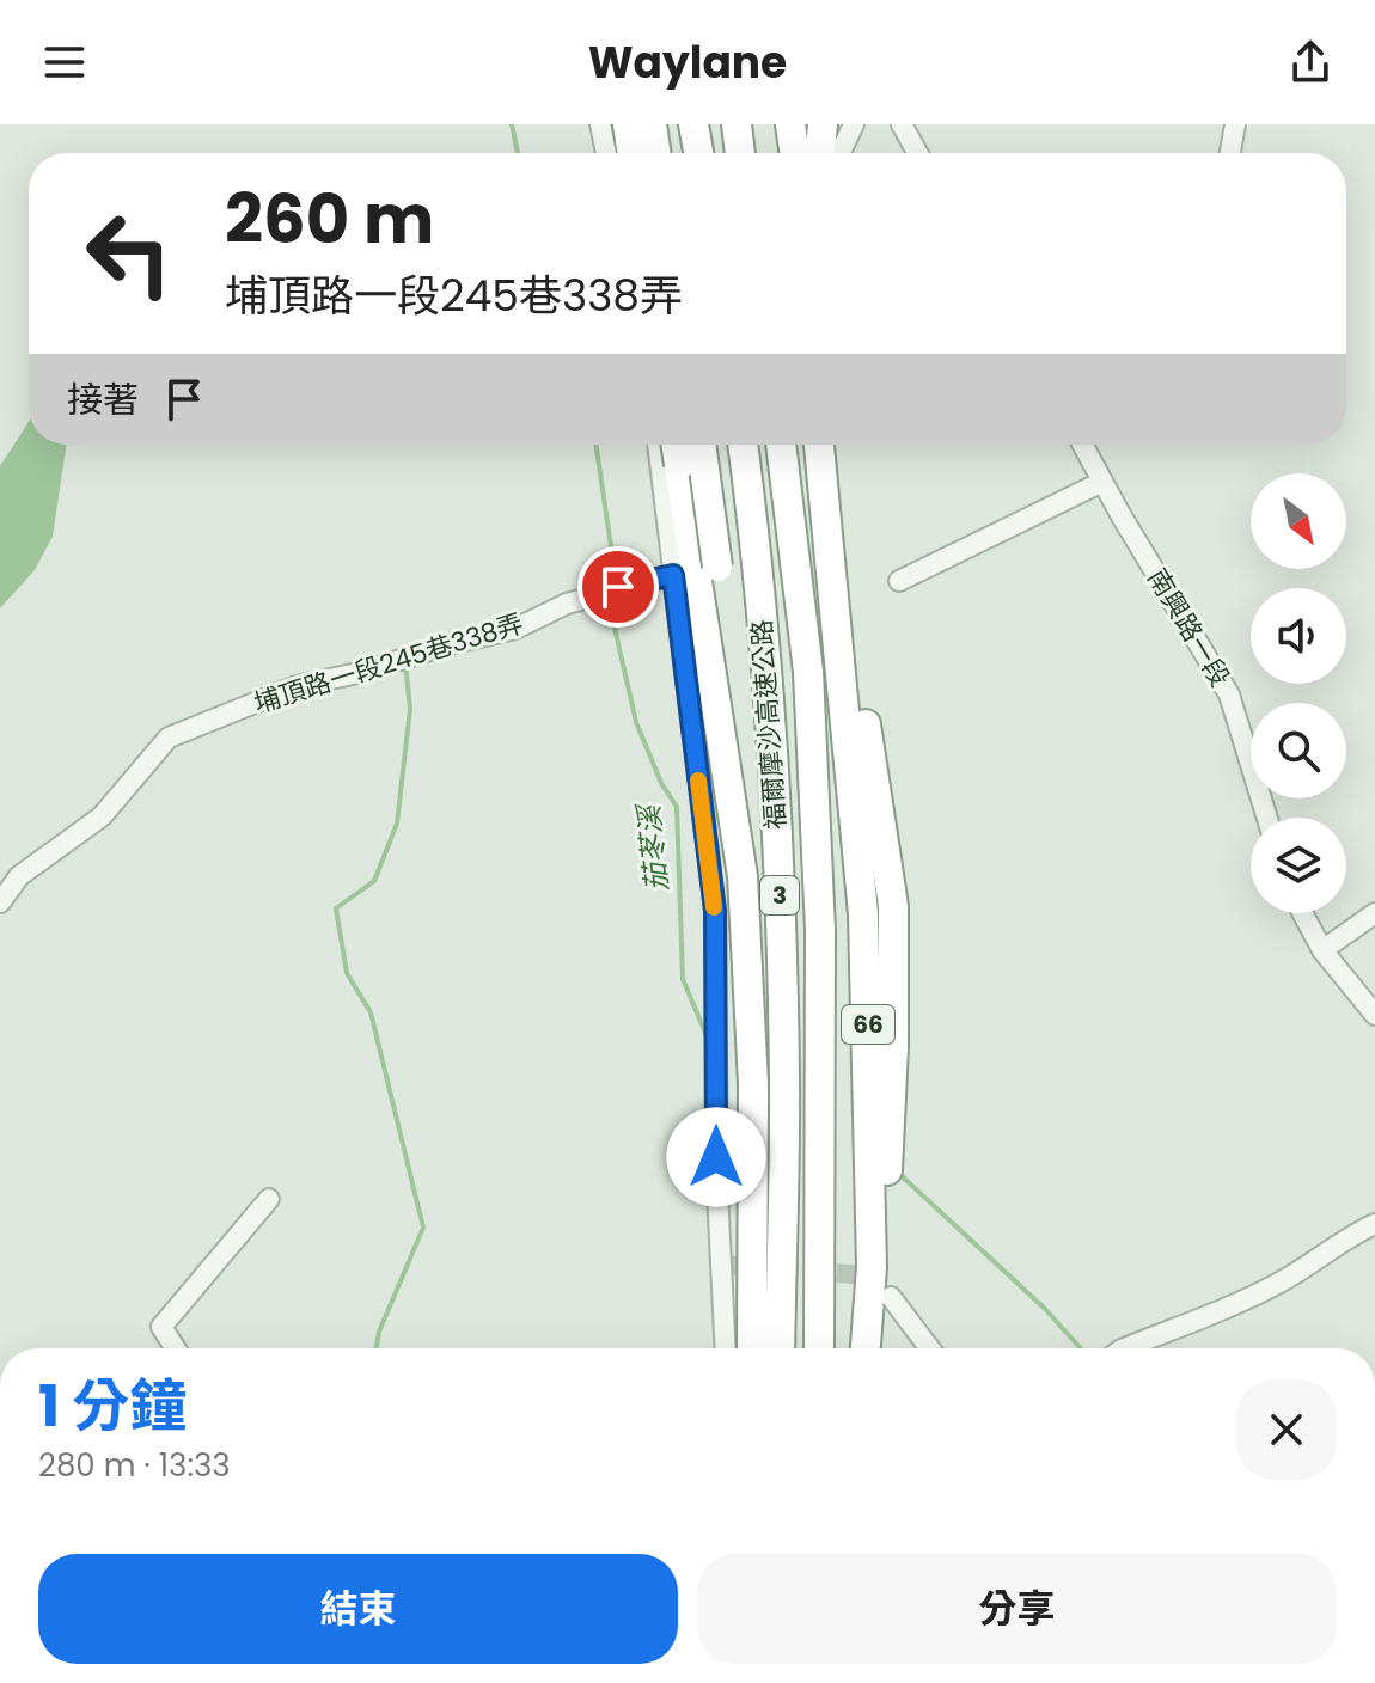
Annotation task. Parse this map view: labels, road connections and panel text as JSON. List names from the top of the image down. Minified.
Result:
{"streets":{"highway":["福爾摩沙高速公路","3","66"],"street":["南興路一段","埔頂路一段245巷338弄"]},"water":["茄苳溪"],"north":"bottom right","page":{"header":"Waylane","turn":["260 m","埔頂路一段245巷338弄"],"then":"接著","heading":["1 分鐘","280 m · 13:33"],"buttons":["結束","分享"]}}
